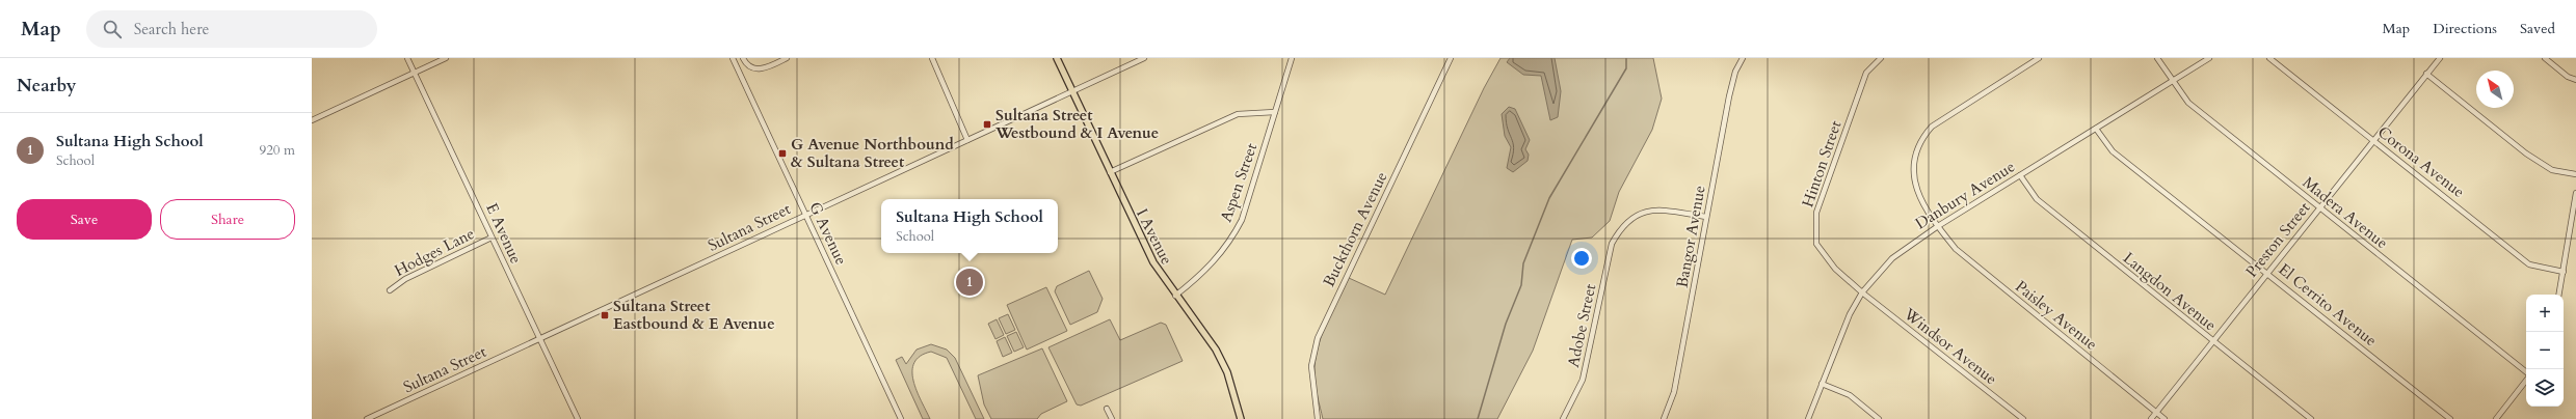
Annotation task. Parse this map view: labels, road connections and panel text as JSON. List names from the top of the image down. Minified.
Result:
{"streets":{"main road":["I Avenue"],"street":["Corona Avenue","Hinton Street","Aspen Street","Danbury Avenue","Madera Avenue","Sultana Street","Buckthorn Avenue","E Avenue","G Avenue","Bangor Avenue","Preston Street","Hodges Lane","Langdon Avenue","El Cerrito Avenue","Paisley Avenue","Adobe Street","Windsor Avenue"]},"crossings":[["Corona Avenue","Preston Street"],["Hinton Street","Danbury Avenue"],["Hinton Street","Windsor Avenue"],["Aspen Street","I Avenue"],["Danbury Avenue","Madera Avenue"],["Danbury Avenue","Langdon Avenue"],["Danbury Avenue","El Cerrito Avenue"],["Danbury Avenue","Paisley Avenue"],["Danbury Avenue","Windsor Avenue"],["Madera Avenue","Preston Street"],["Sultana Street","E Avenue"],["Sultana Street","G Avenue"],["Sultana Street","I Avenue"],["E Avenue","Hodges Lane"],["Bangor Avenue","Adobe Street"],["Preston Street","Langdon Avenue"],["Preston Street","El Cerrito Avenue"],["Preston Street","Paisley Avenue"]],"places":{"transit":["Sultana Street Westbound & I Avenue","G Avenue Northbound & Sultana Street","Sultana Street Eastbound & E Avenue"]},"north":"top left","page":{"header":"Map","search":"Search here","nav":["Map","Directions","Saved"],"heading":"Nearby","list":[{"mark":"1","name":"Sultana High School","note":"School","value":"920 m"}],"buttons":["Save","Share"],"popup":["Sultana High School","School"],"pins":"1","map_buttons":["+","−"]}}
